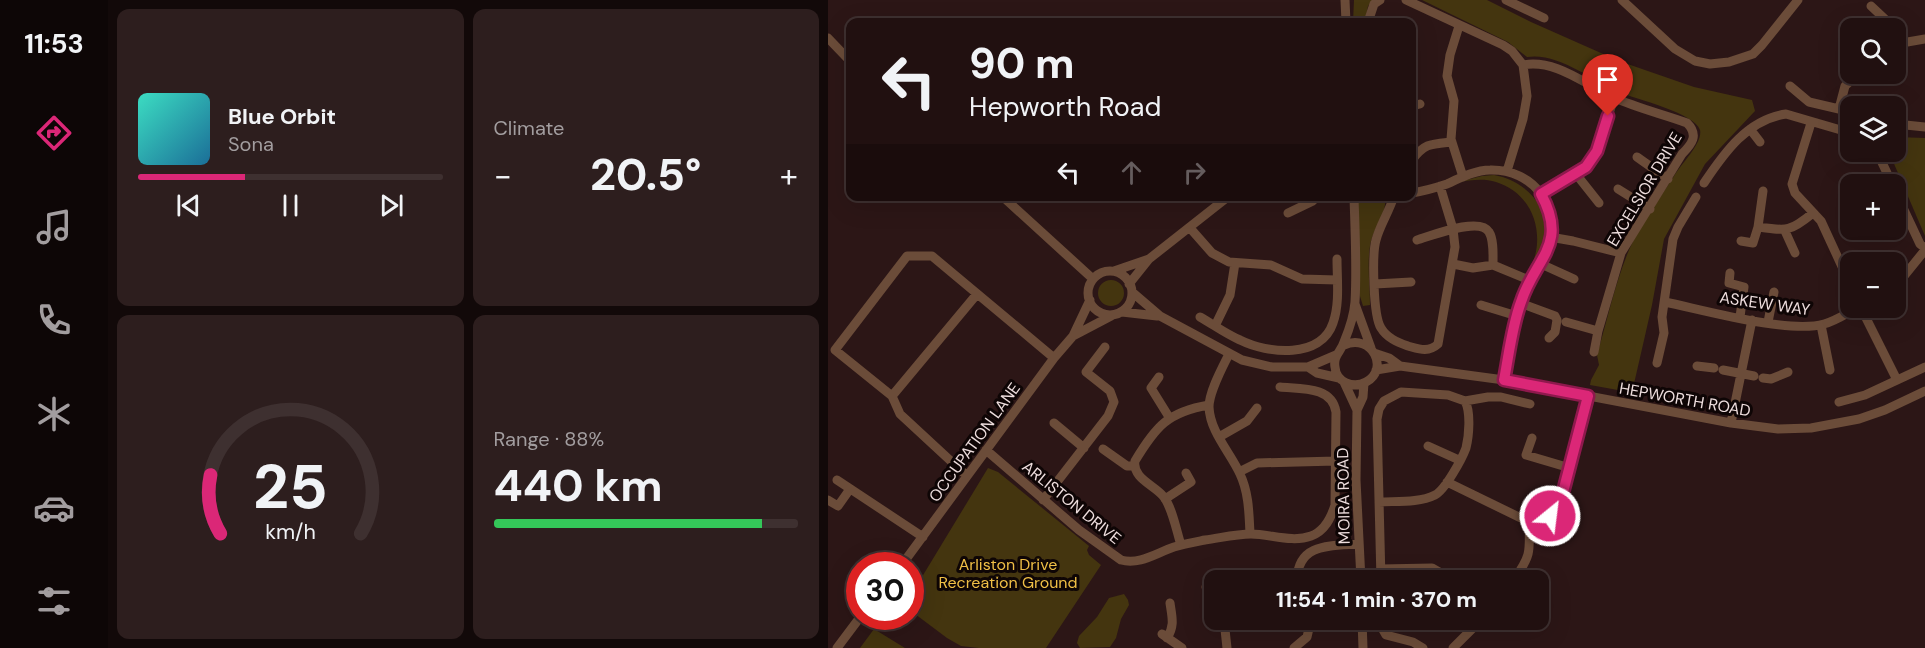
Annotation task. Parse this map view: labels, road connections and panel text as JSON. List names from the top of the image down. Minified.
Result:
{"streets":{"street":["EXCELSIOR DRIVE","ASKEW WAY","HEPWORTH ROAD","OCCUPATION LANE","MOIRA ROAD","ARLISTON DRIVE"]},"crossings":[["HEPWORTH ROAD","MOIRA ROAD"],["OCCUPATION LANE","ARLISTON DRIVE"]],"parks":["Arliston Drive Recreation Ground"],"page":{"tabs":"11:53","tile":["Climate",["Range · 88%","440 km"]],"map_buttons":["+","−"],"turn":["90 m","Hepworth Road"],"song":["Blue Orbit","Sona"],"heat":["−","20.5°","+"],"limit":"30","trip":"11:54 · 1 min · 370 m","gauge":["25","km/h"]}}
